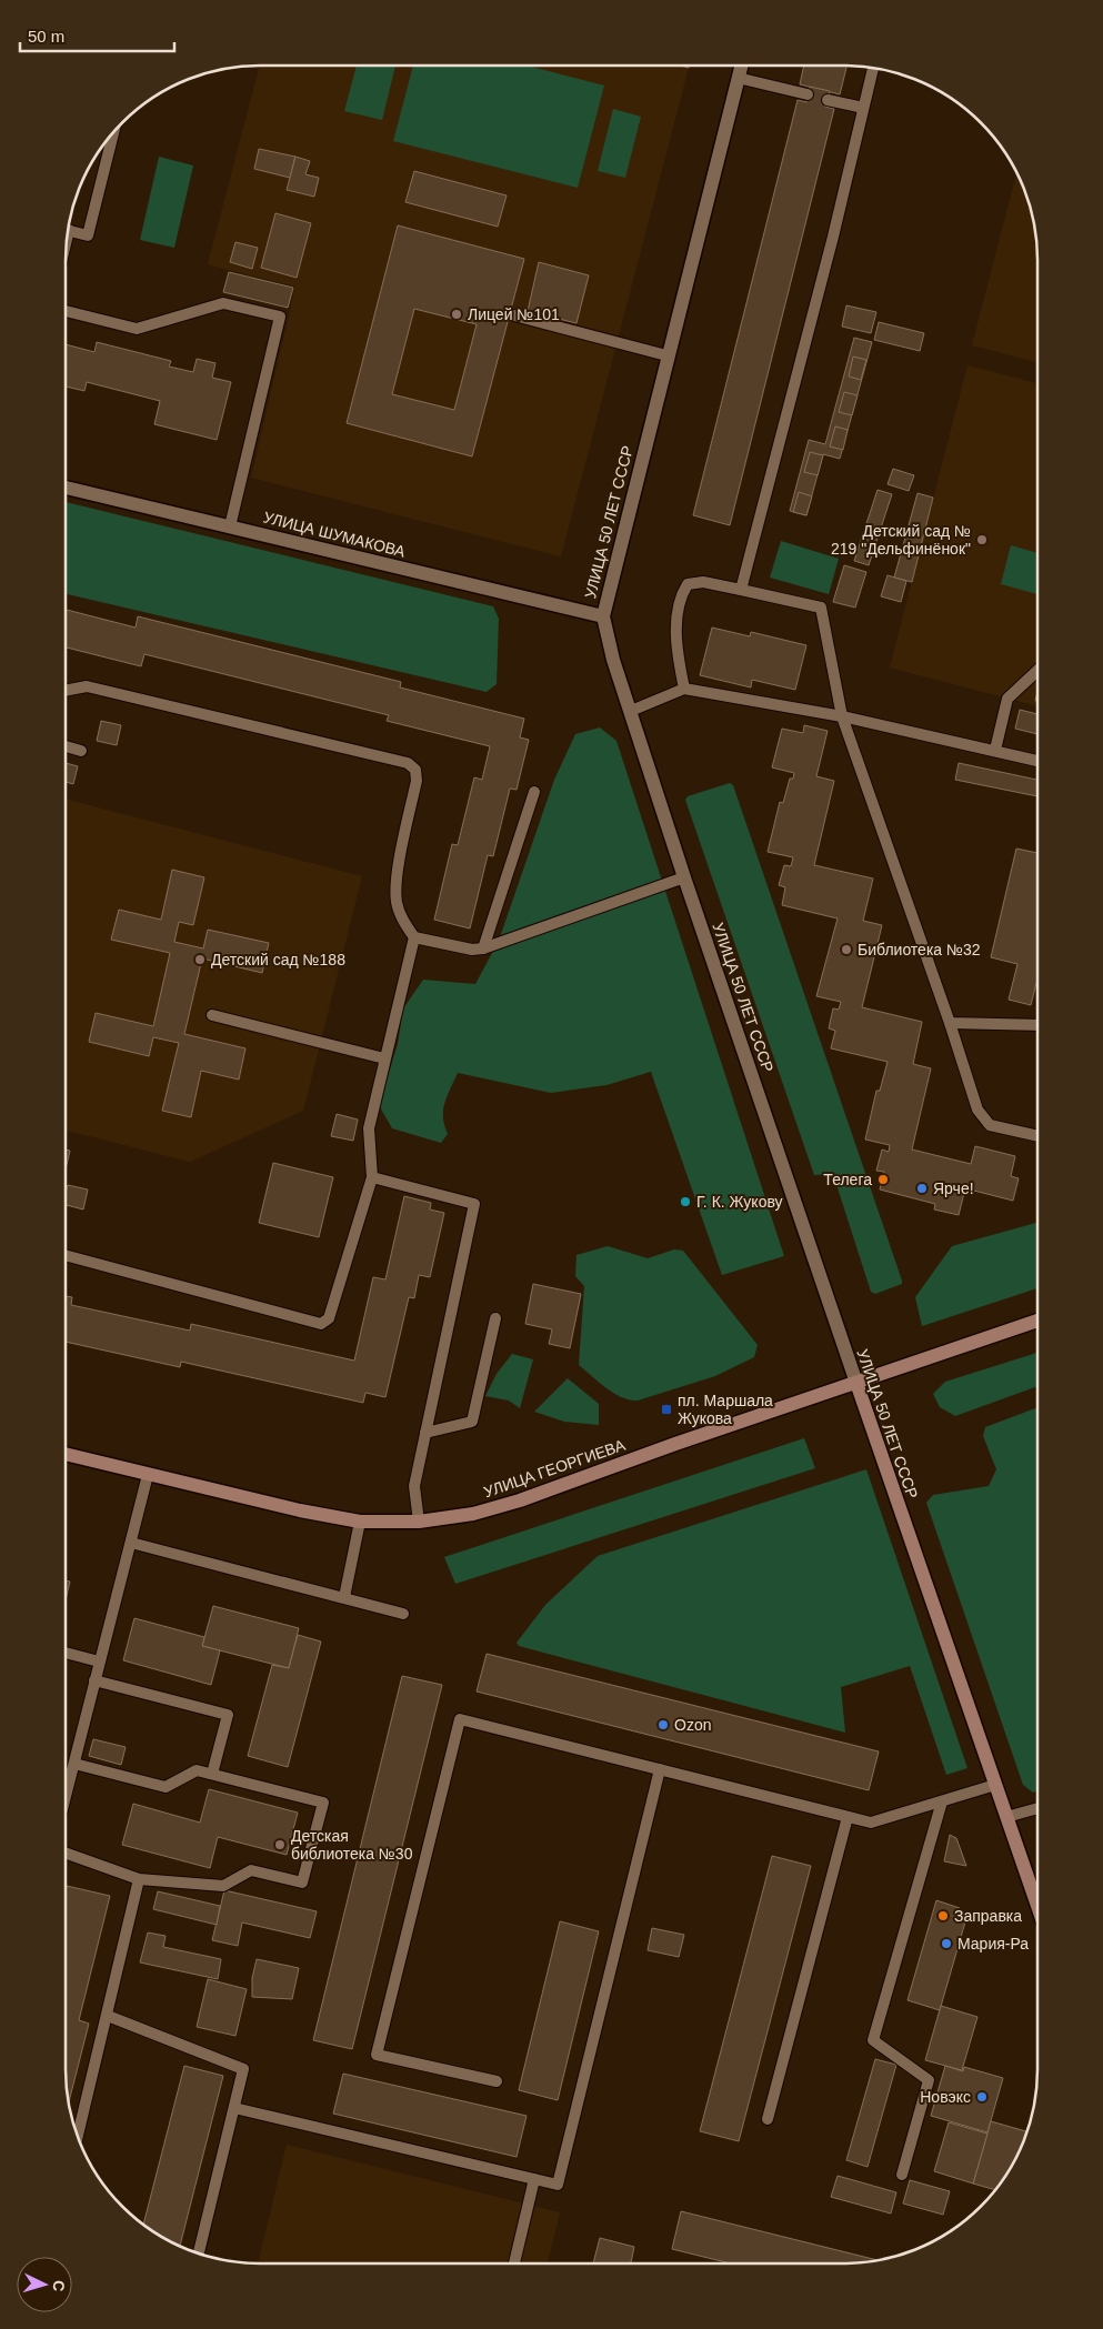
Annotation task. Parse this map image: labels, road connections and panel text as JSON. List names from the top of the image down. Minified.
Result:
{"streets":{"street":["УЛИЦА 50 ЛЕТ СССР","УЛИЦА ШУМАКОВА","УЛИЦА ГЕОРГИЕВА"]},"crossings":[["УЛИЦА 50 ЛЕТ СССР","УЛИЦА ШУМАКОВА"],["УЛИЦА 50 ЛЕТ СССР","УЛИЦА ГЕОРГИЕВА"]],"places":{"other":["Лицей №101","Детский сад № 219 \"Дельфинёнок\"","Библиотека №32","Детский сад №188","Телега","Ярче!","Г. К. Жукову","Ozon","Детская библиотека №30","Заправка","Мария-Ра","Новэкс"],"transit":["пл. Маршала Жукова"]},"scale_bar":"50 m","north":"right"}
